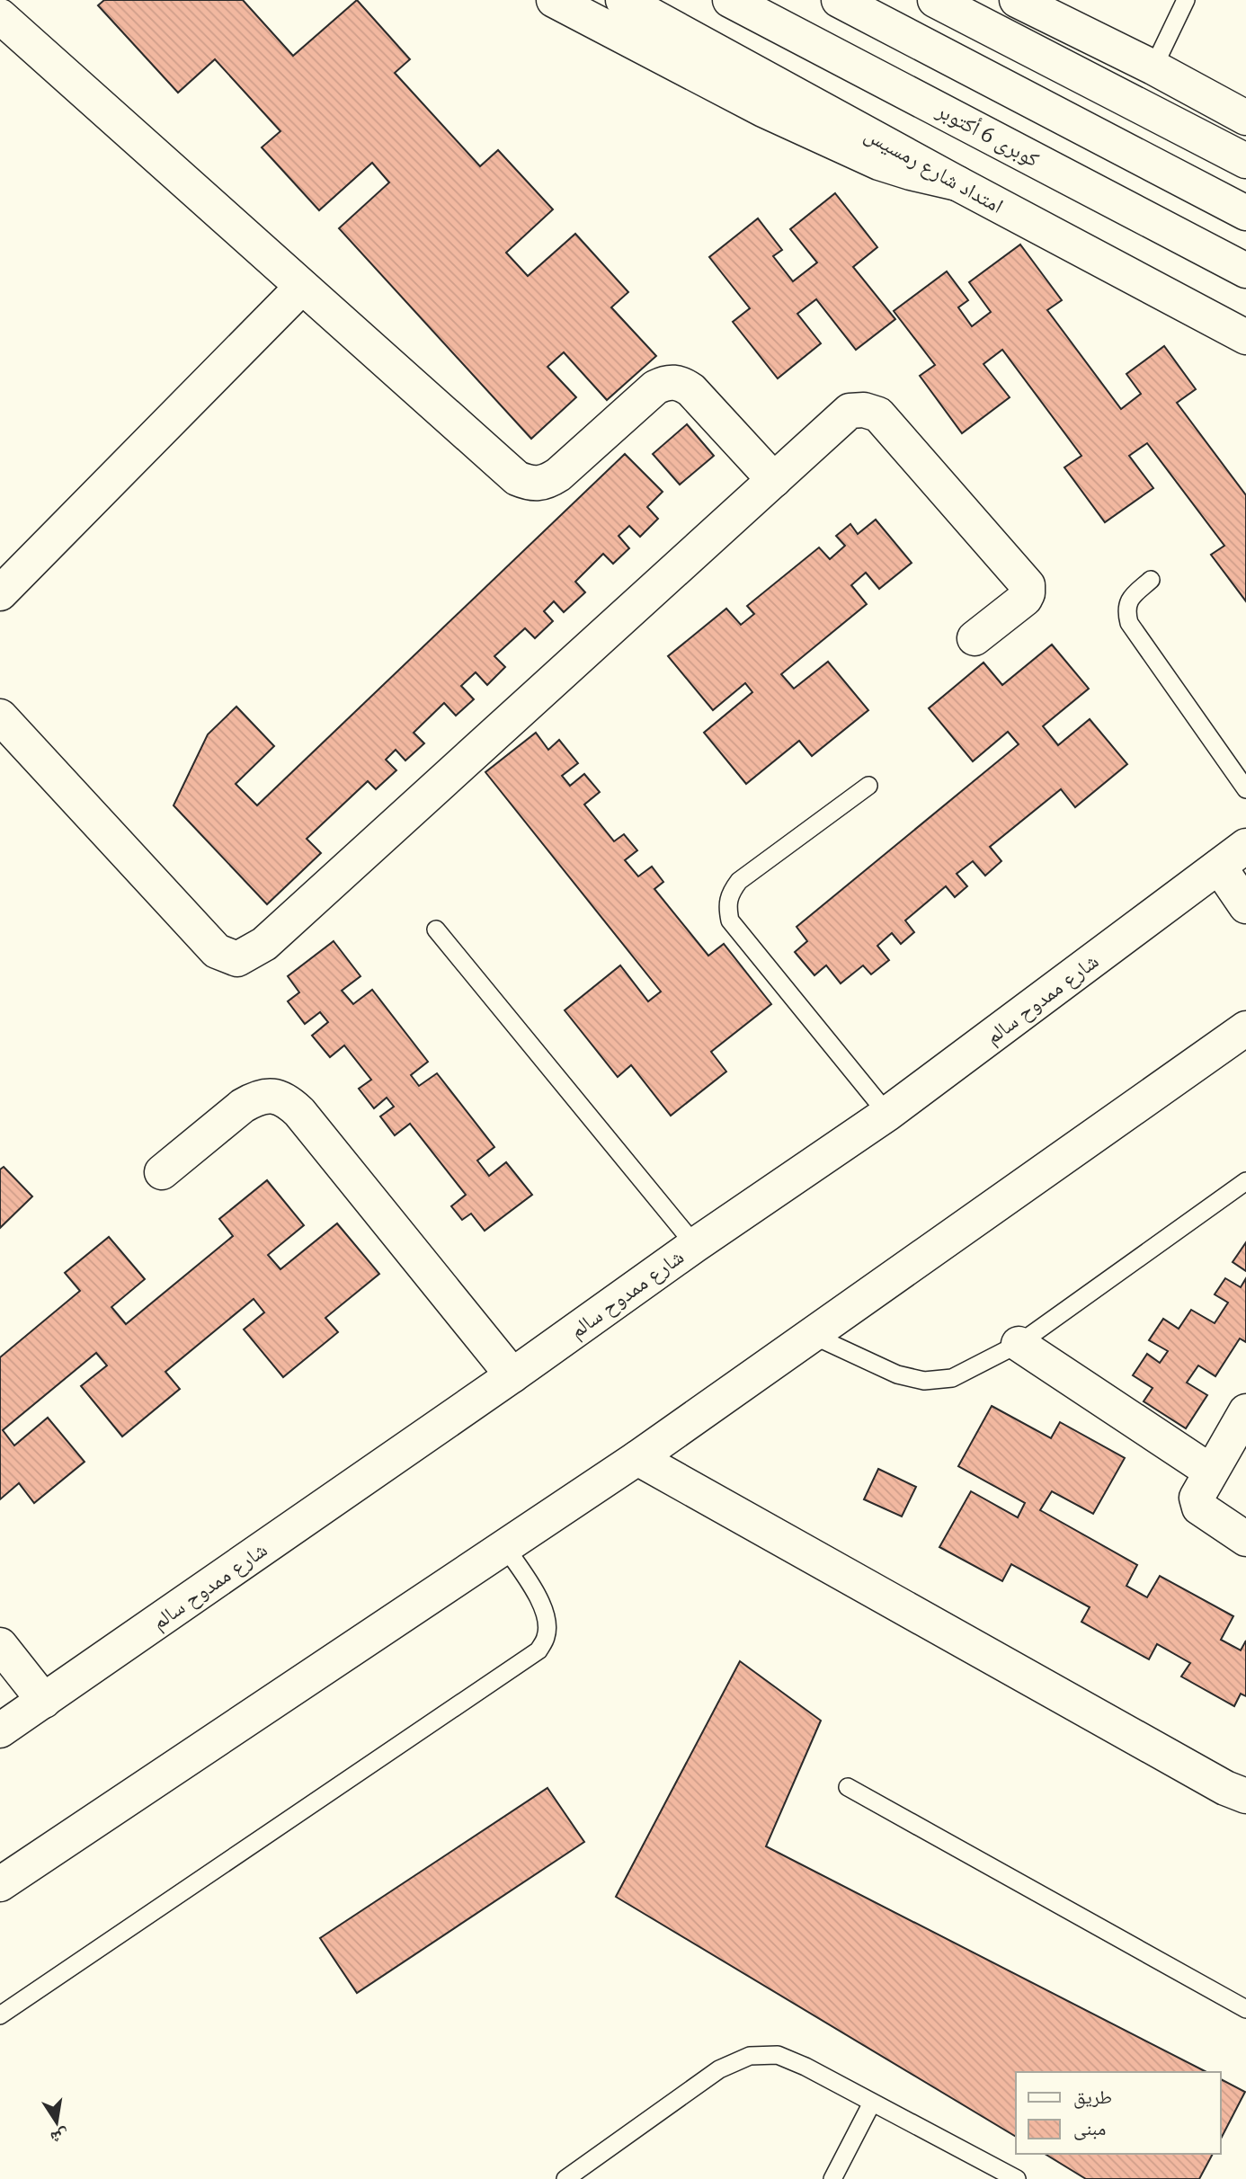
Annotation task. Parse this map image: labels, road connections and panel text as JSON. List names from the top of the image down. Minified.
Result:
{"streets":{"main road":["كوبرى 6 أكتوبر","امتداد شارع رمسيس","شارع ممدوح سالم"]},"legend":["طريق","مبنى"],"north":"bottom"}
